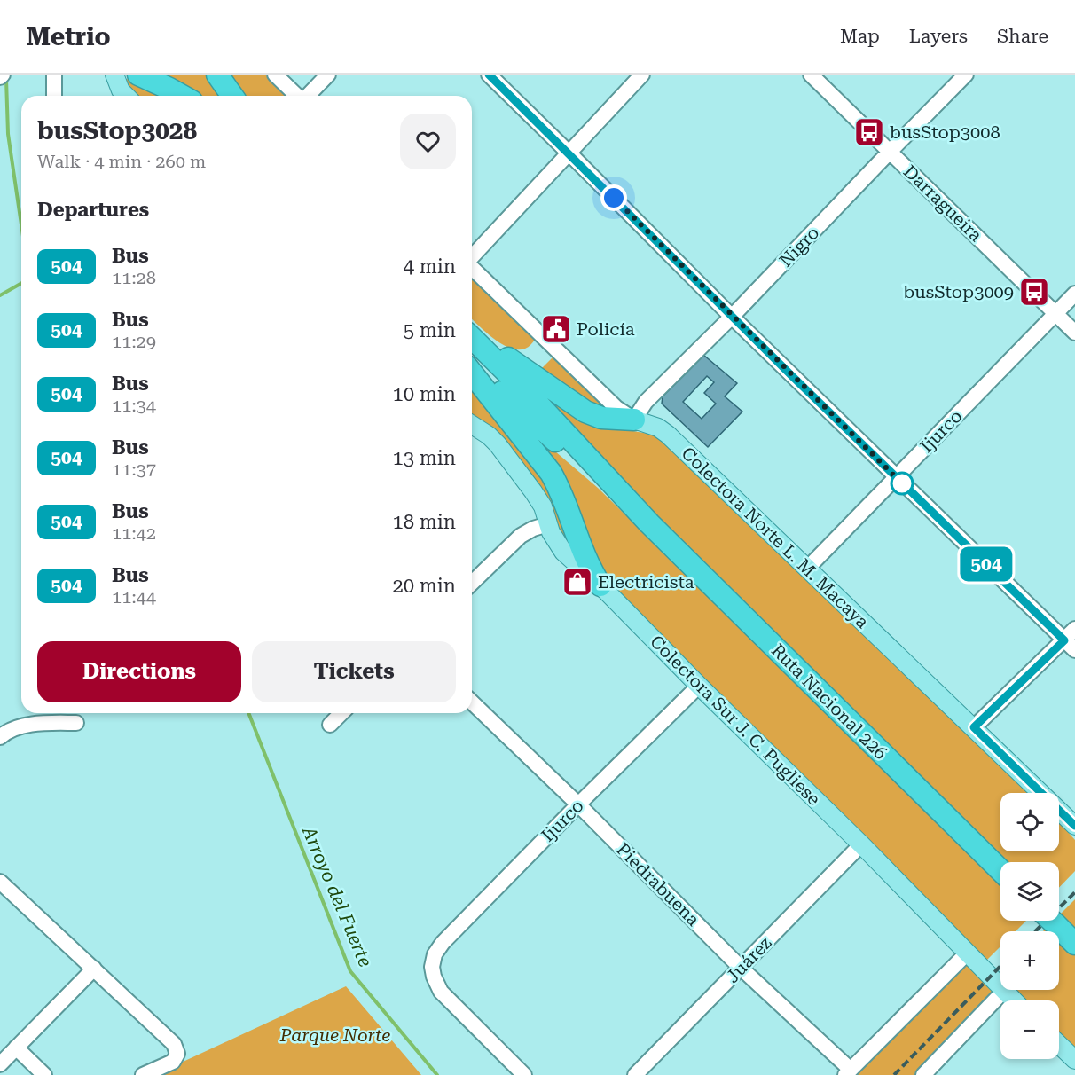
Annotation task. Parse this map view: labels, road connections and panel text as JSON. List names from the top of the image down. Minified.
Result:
{"streets":{"highway":["Ruta Nacional 226"],"main road":["Colectora Norte L. M. Macaya","Colectora Sur J. C. Pugliese"],"street":["Darragueira","Nigro","Ijurco","Piedrabuena","Juárez"]},"crossings":[["Darragueira","Nigro"],["Darragueira","Ijurco"],["Nigro","Colectora Norte L. M. Macaya"],["Ijurco","Colectora Norte L. M. Macaya"],["Ijurco","Colectora Sur J. C. Pugliese"],["Ijurco","Piedrabuena"],["Colectora Sur J. C. Pugliese","Juárez"],["Piedrabuena","Juárez"]],"water":["Arroyo del Fuerte"],"parks":["Parque Norte"],"places":{"bus stop":["busStop3008","busStop3009"],"public building":["Policía"],"shop":["Electricista"]},"lines":["bus line 504"],"page":{"header":"Metrio","nav":["Map","Layers","Share"],"on_map":"504","heading":[["busStop3028","Walk · 4 min · 260 m"],"Departures"],"list":[{"mark":"504","name":"Bus","note":"11:28","value":"4 min"},{"mark":"504","name":"Bus","note":"11:29","value":"5 min"},{"mark":"504","name":"Bus","note":"11:34","value":"10 min"},{"mark":"504","name":"Bus","note":"11:37","value":"13 min"},{"mark":"504","name":"Bus","note":"11:42","value":"18 min"},{"mark":"504","name":"Bus","note":"11:44","value":"20 min"}],"buttons":["Directions","Tickets"],"map_buttons":["+","−"]}}
